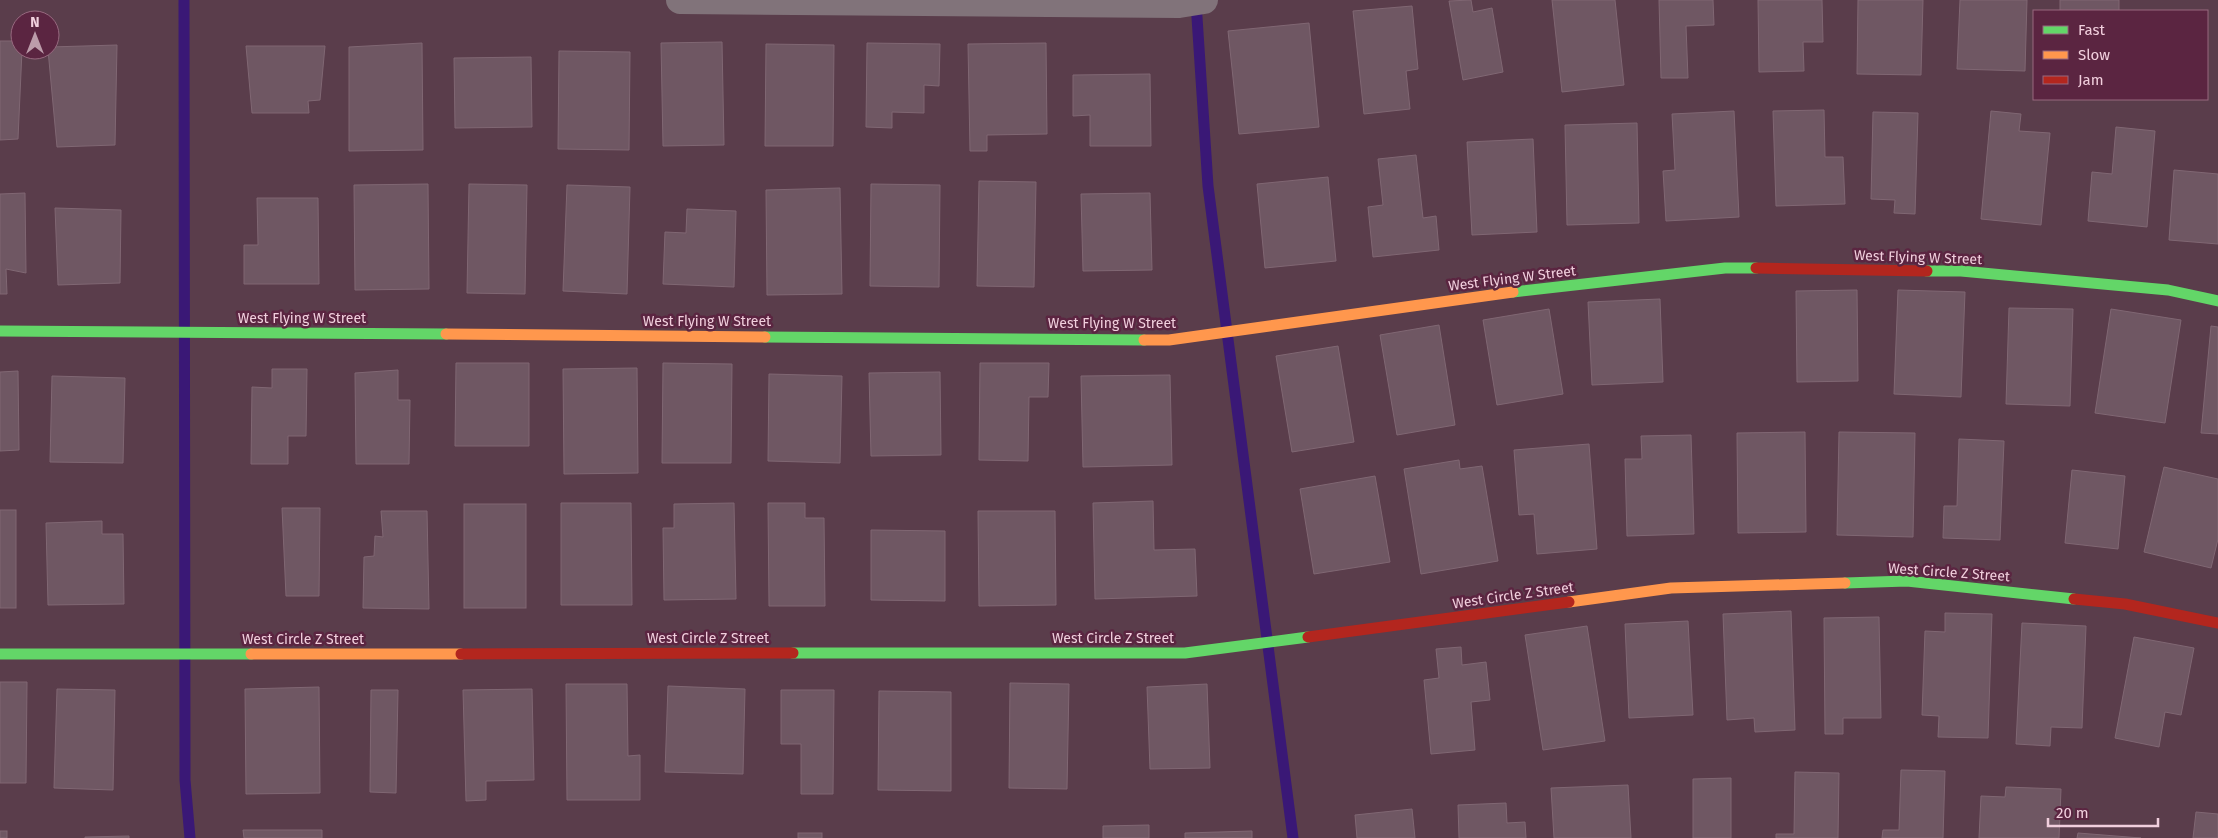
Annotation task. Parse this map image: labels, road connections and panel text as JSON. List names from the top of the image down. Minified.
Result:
{"streets":{"street":["West Flying W Street","West Circle Z Street"]},"legend":["Fast","Slow","Jam"],"scale_bar":"20 m","north":"top"}
